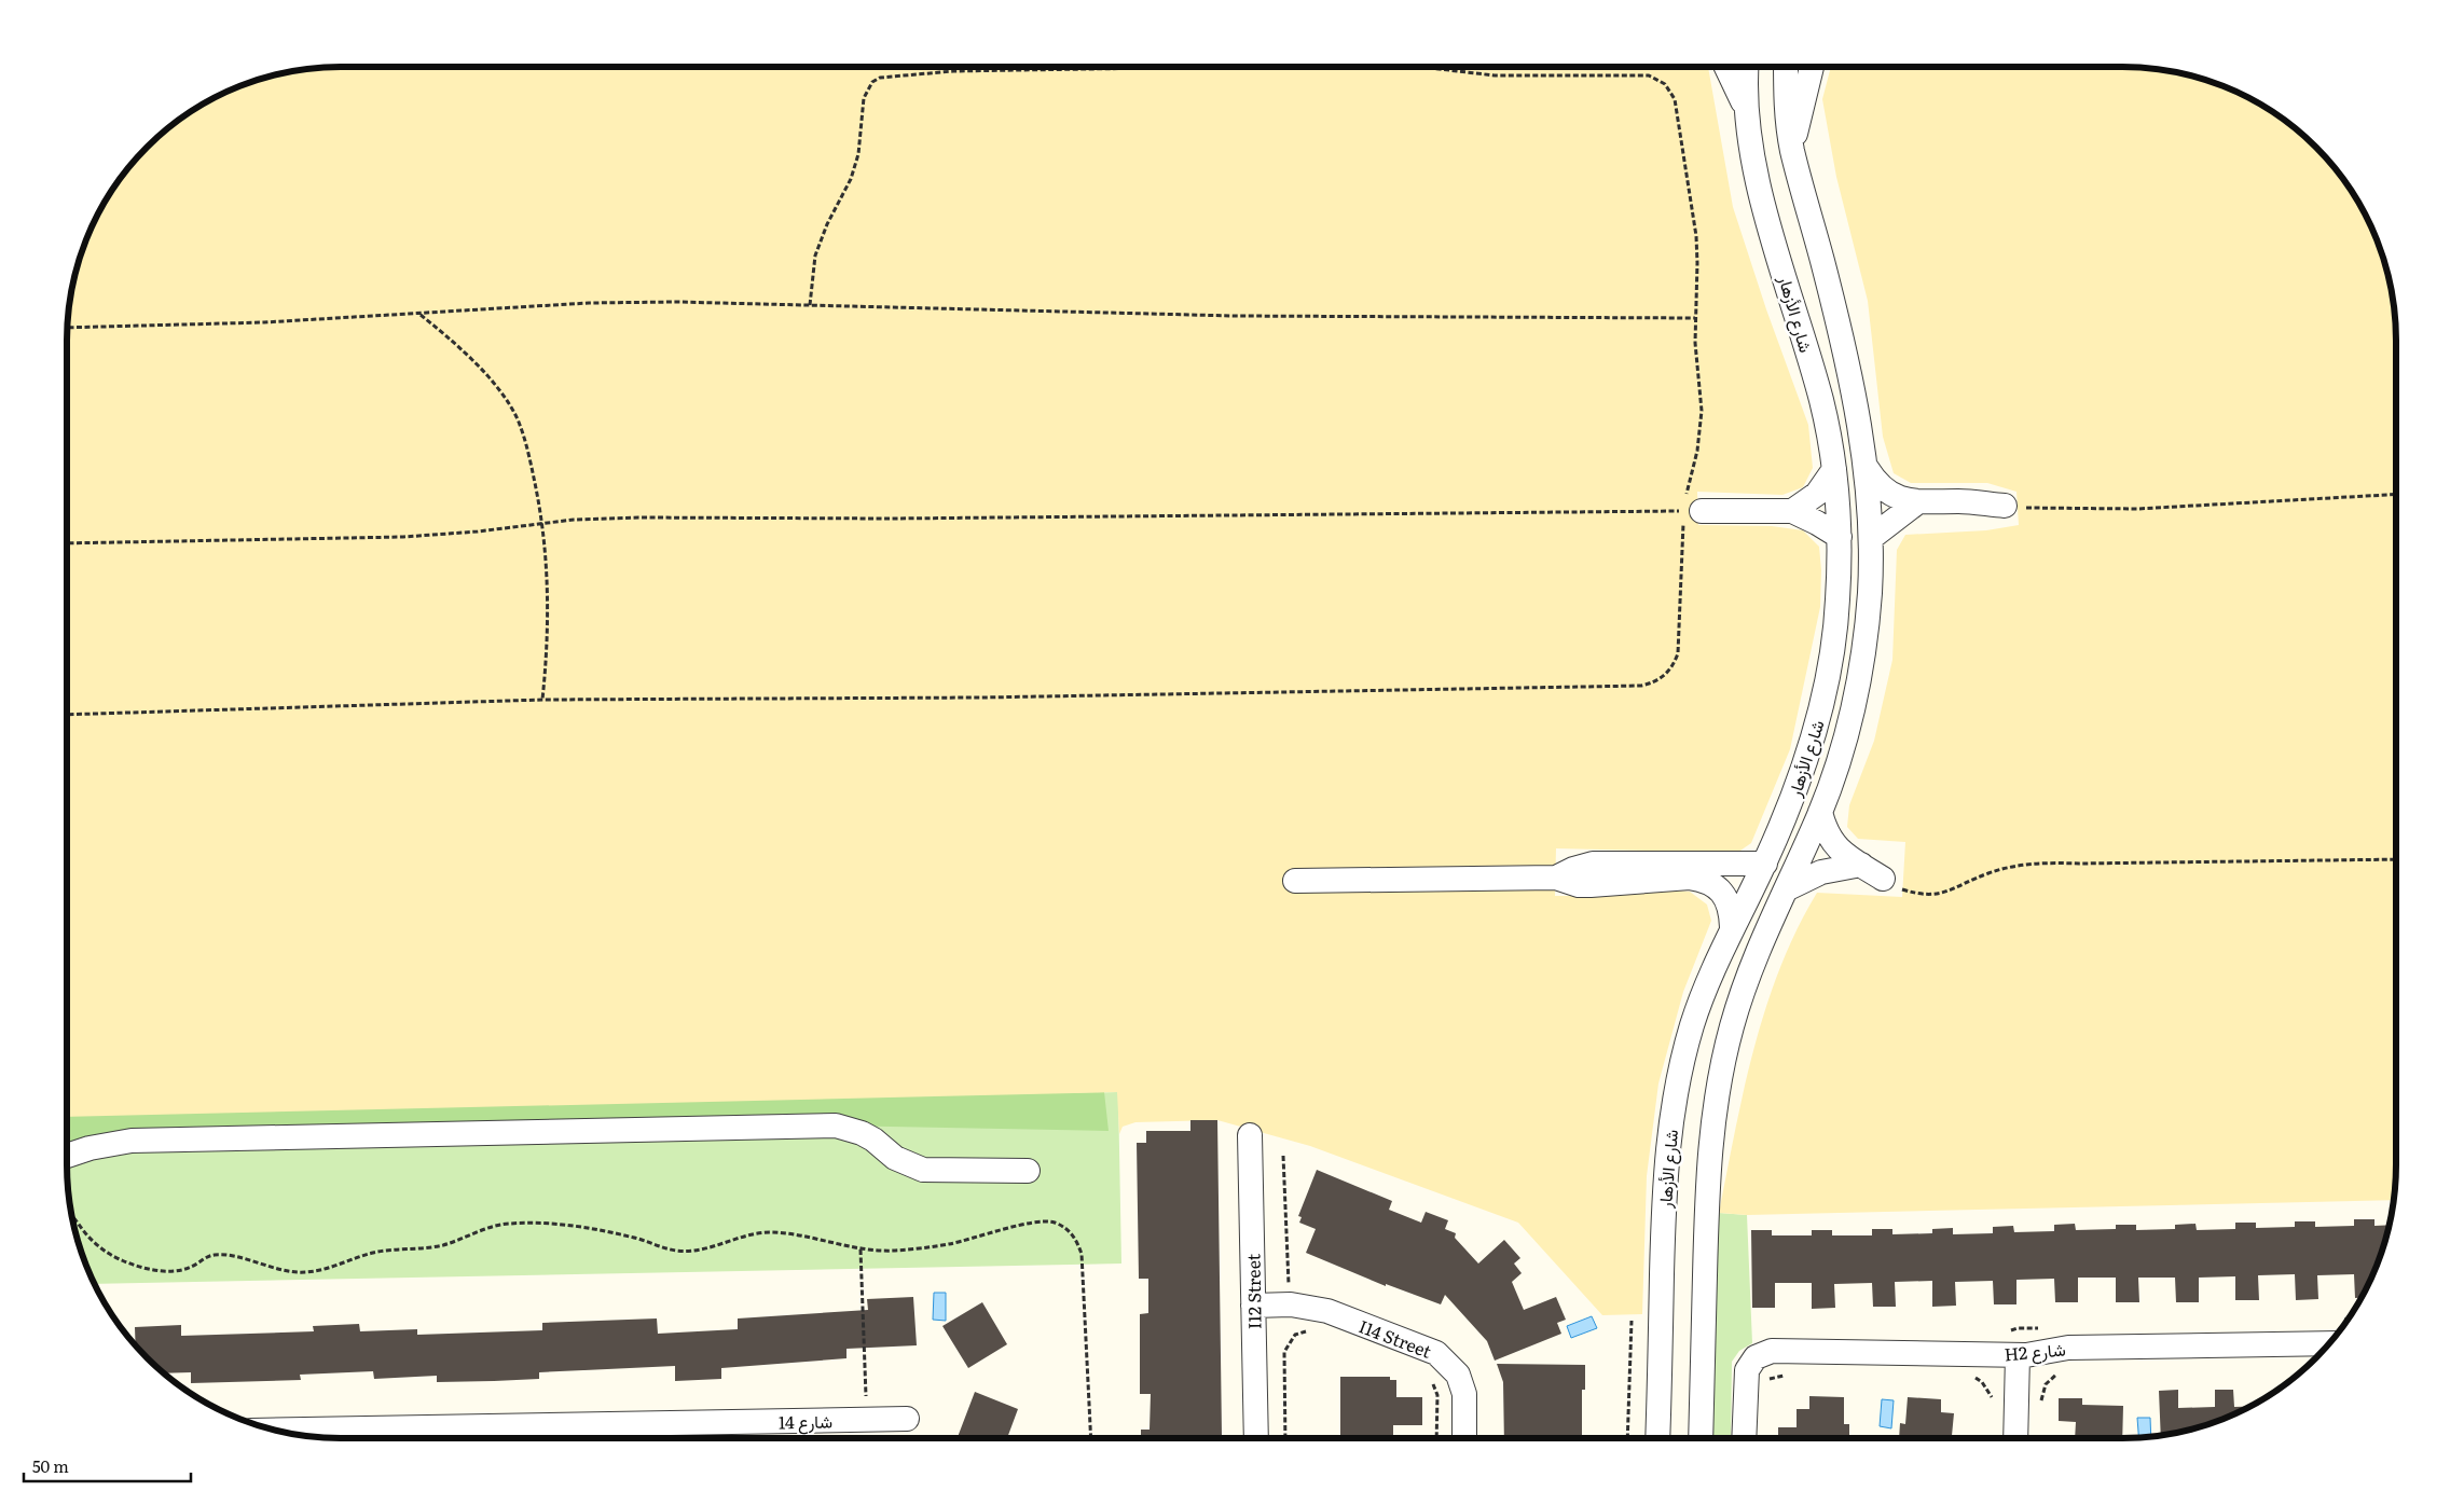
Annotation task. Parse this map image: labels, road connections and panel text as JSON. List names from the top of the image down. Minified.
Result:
{"streets":{"street":["شارع الأزهار","I12 Street","I14 Street","H2 شارع","شارع 14"]},"crossings":[["I12 Street","I14 Street"]],"scale_bar":"50 m"}
